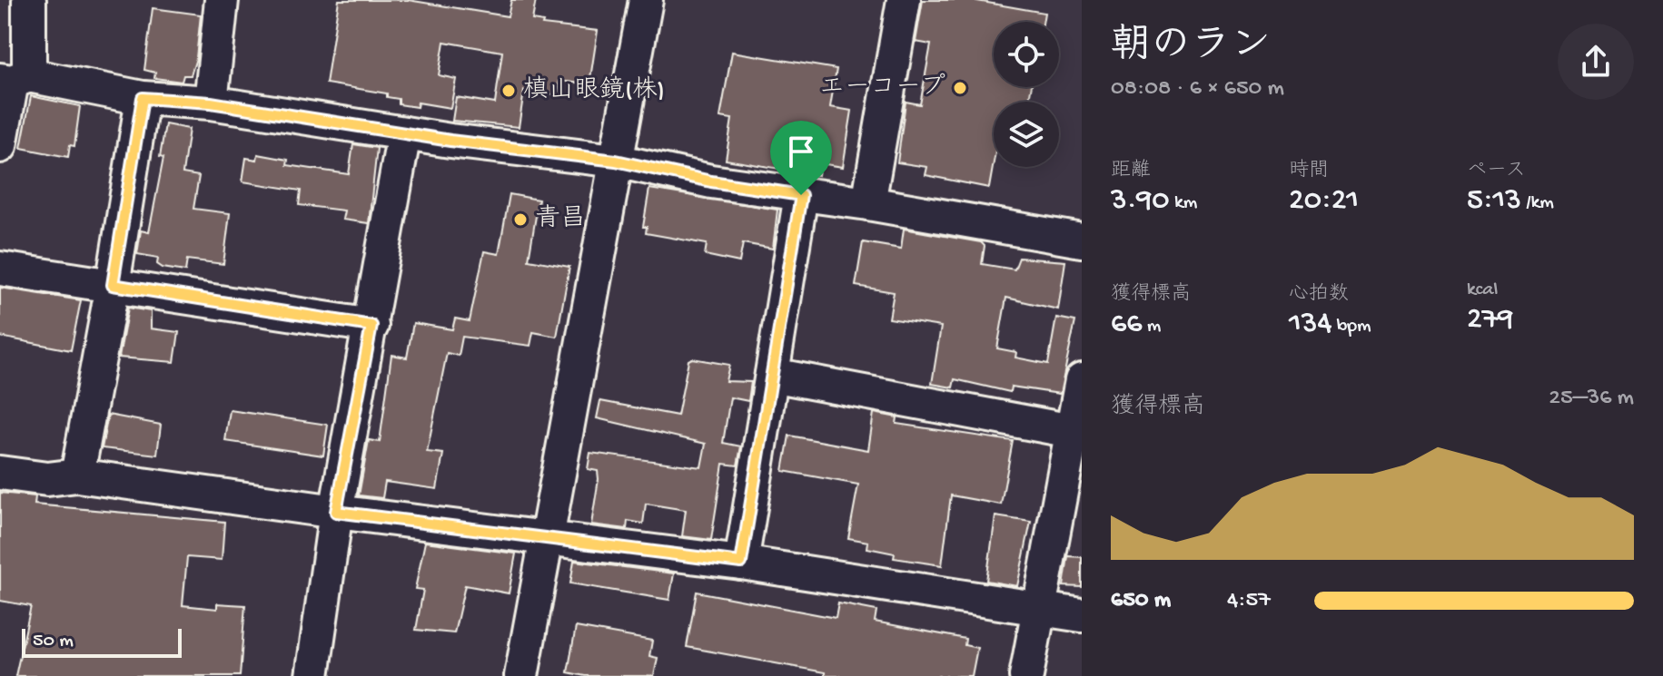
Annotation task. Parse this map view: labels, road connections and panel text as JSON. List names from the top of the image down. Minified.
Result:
{"places":["エーコープ","槙山眼鏡(株)","青昌"],"scale_bar":"50 m","page":{"heading":["朝のラン","08:08 · 6 × 650 m"],"stats":[["距離","3.90 km"],["時間","20:21"],["ペース","5:13 /km"],["獲得標高","66 m"],["心拍数","134 bpm"],["kcal","279"]],"chart":["獲得標高","25–36 m"],"list":[{"name":"650 m","note":"4:57"}],"scale":"50 m"}}
